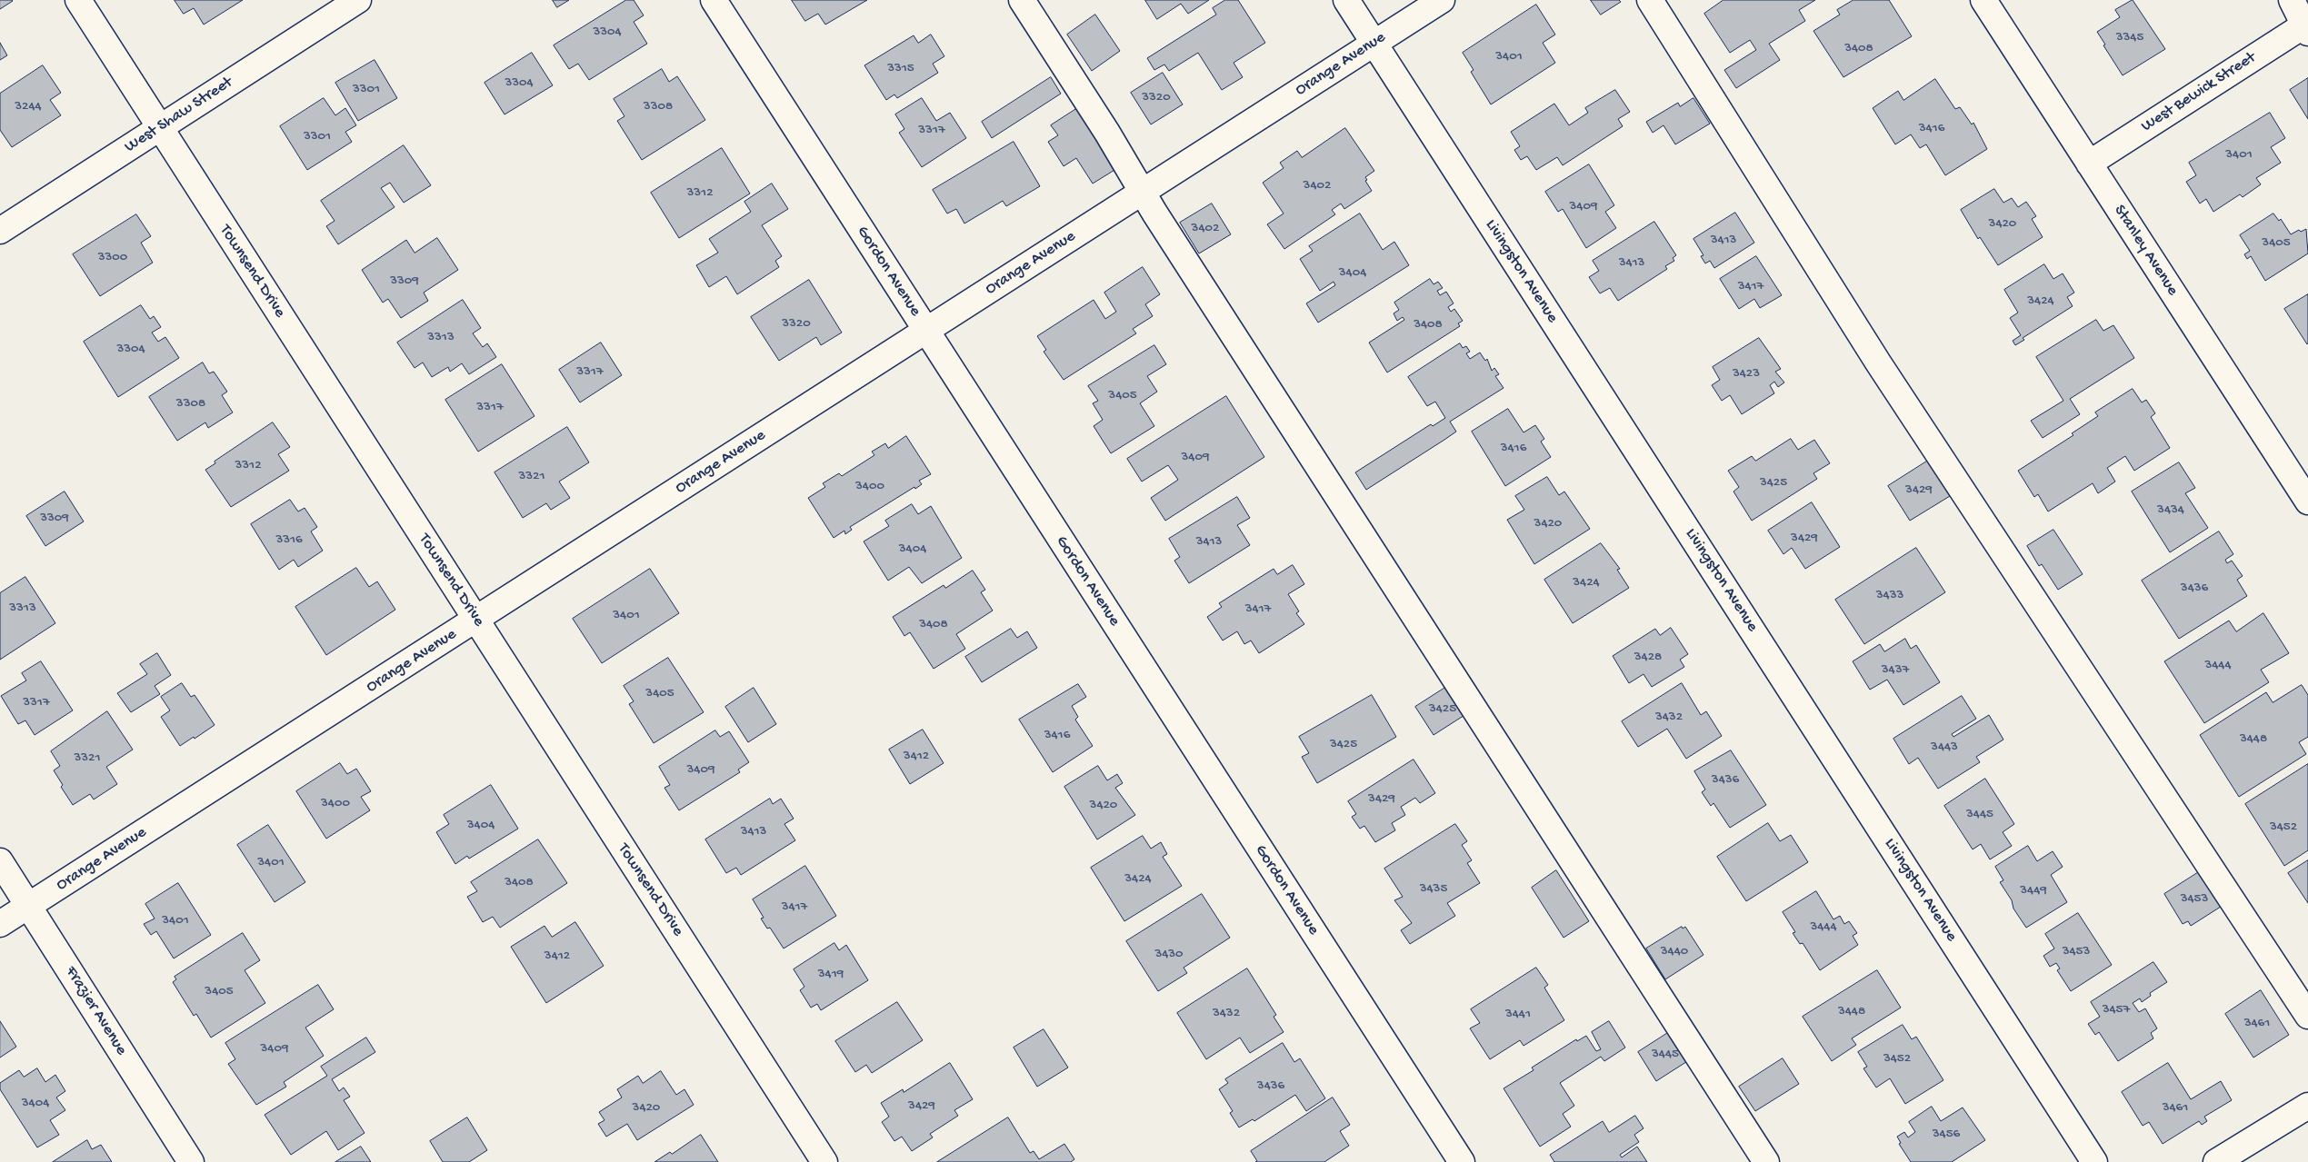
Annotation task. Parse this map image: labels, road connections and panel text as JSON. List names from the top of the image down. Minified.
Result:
{"streets":{"street":["Orange Avenue","West Bewick Street","West Shaw Street","Stanley Avenue","Townsend Drive","Gordon Avenue","Livingston Avenue","Frazier Avenue"]},"crossings":[["Orange Avenue","Townsend Drive"],["Orange Avenue","Gordon Avenue"],["Orange Avenue","Livingston Avenue"],["Orange Avenue","Frazier Avenue"],["West Bewick Street","Stanley Avenue"],["West Shaw Street","Townsend Drive"]],"house_numbers":["3304","3345","3408","3401","3315","3304","3301","3320","3244","3308","3416","3317","3301","3401","3402","3312","3409","3420","3402","3413","3405","3300","3413","3404","3309","3417","3424","3320","3408","3313","3304","3317","3423","3405","3308","3317","3416","3409","3312","3321","3425","3400","3429","3434","3309","3420","3429","3316","3413","3404","3424","3436","3433","3313","3417","3401","3408","3428","3444","3437","3405","3317","3425","3432","3416","3448","3425","3443","3412","3321","3409","3436","3429","3400","3420","3445","3404","3452","3413","3401","3424","3408","3435","3449","3453","3417","3401","3444","3440","3453","3430","3412","3419","3405","3457","3448","3432","3441","3461","3409","3445","3452","3436","3404","3429","3420","3461","3456"]}
